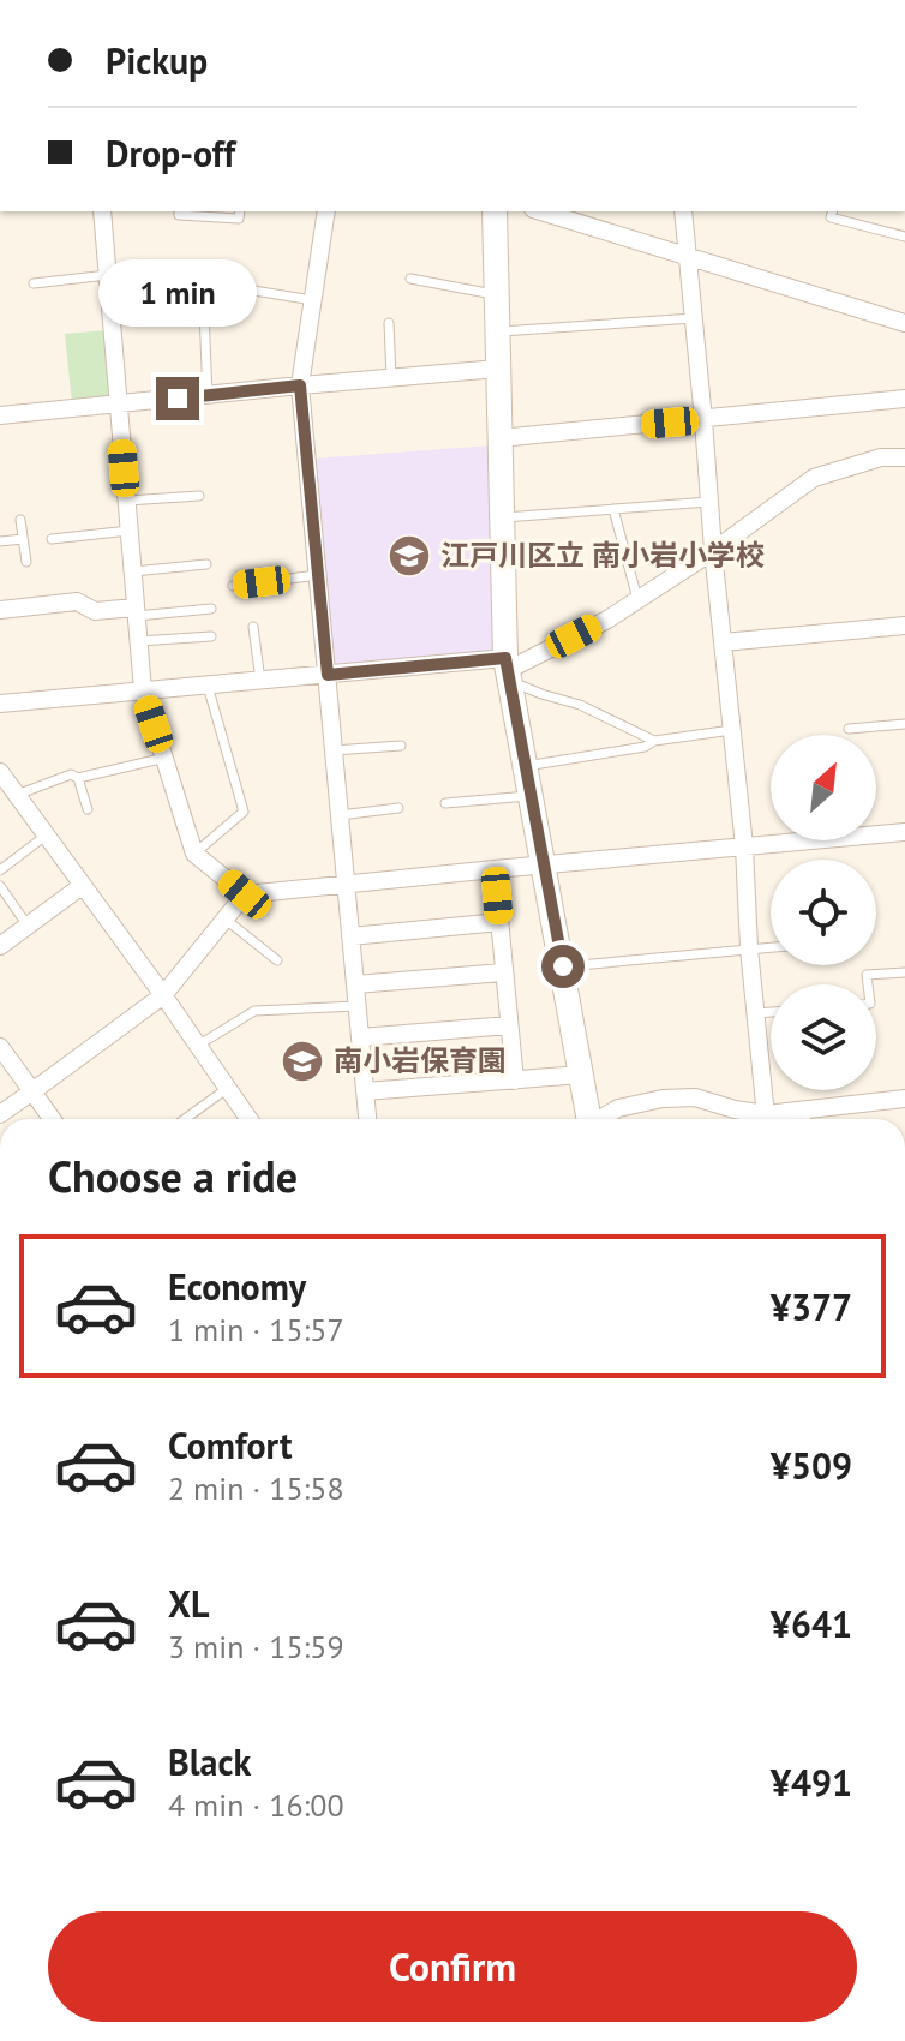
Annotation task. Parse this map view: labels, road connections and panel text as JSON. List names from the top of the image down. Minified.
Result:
{"places":{"school or university":["江戸川区立 南小岩小学校","南小岩保育園"]},"north":"top right","page":{"banner":["Pickup","Drop-off"],"bubble":"1 min","heading":"Choose a ride","list":[{"name":"Economy","note":"1 min · 15:57","value":"¥377"},{"name":"Comfort","note":"2 min · 15:58","value":"¥509"},{"name":"XL","note":"3 min · 15:59","value":"¥641"},{"name":"Black","note":"4 min · 16:00","value":"¥491"}],"buttons":"Confirm"}}
